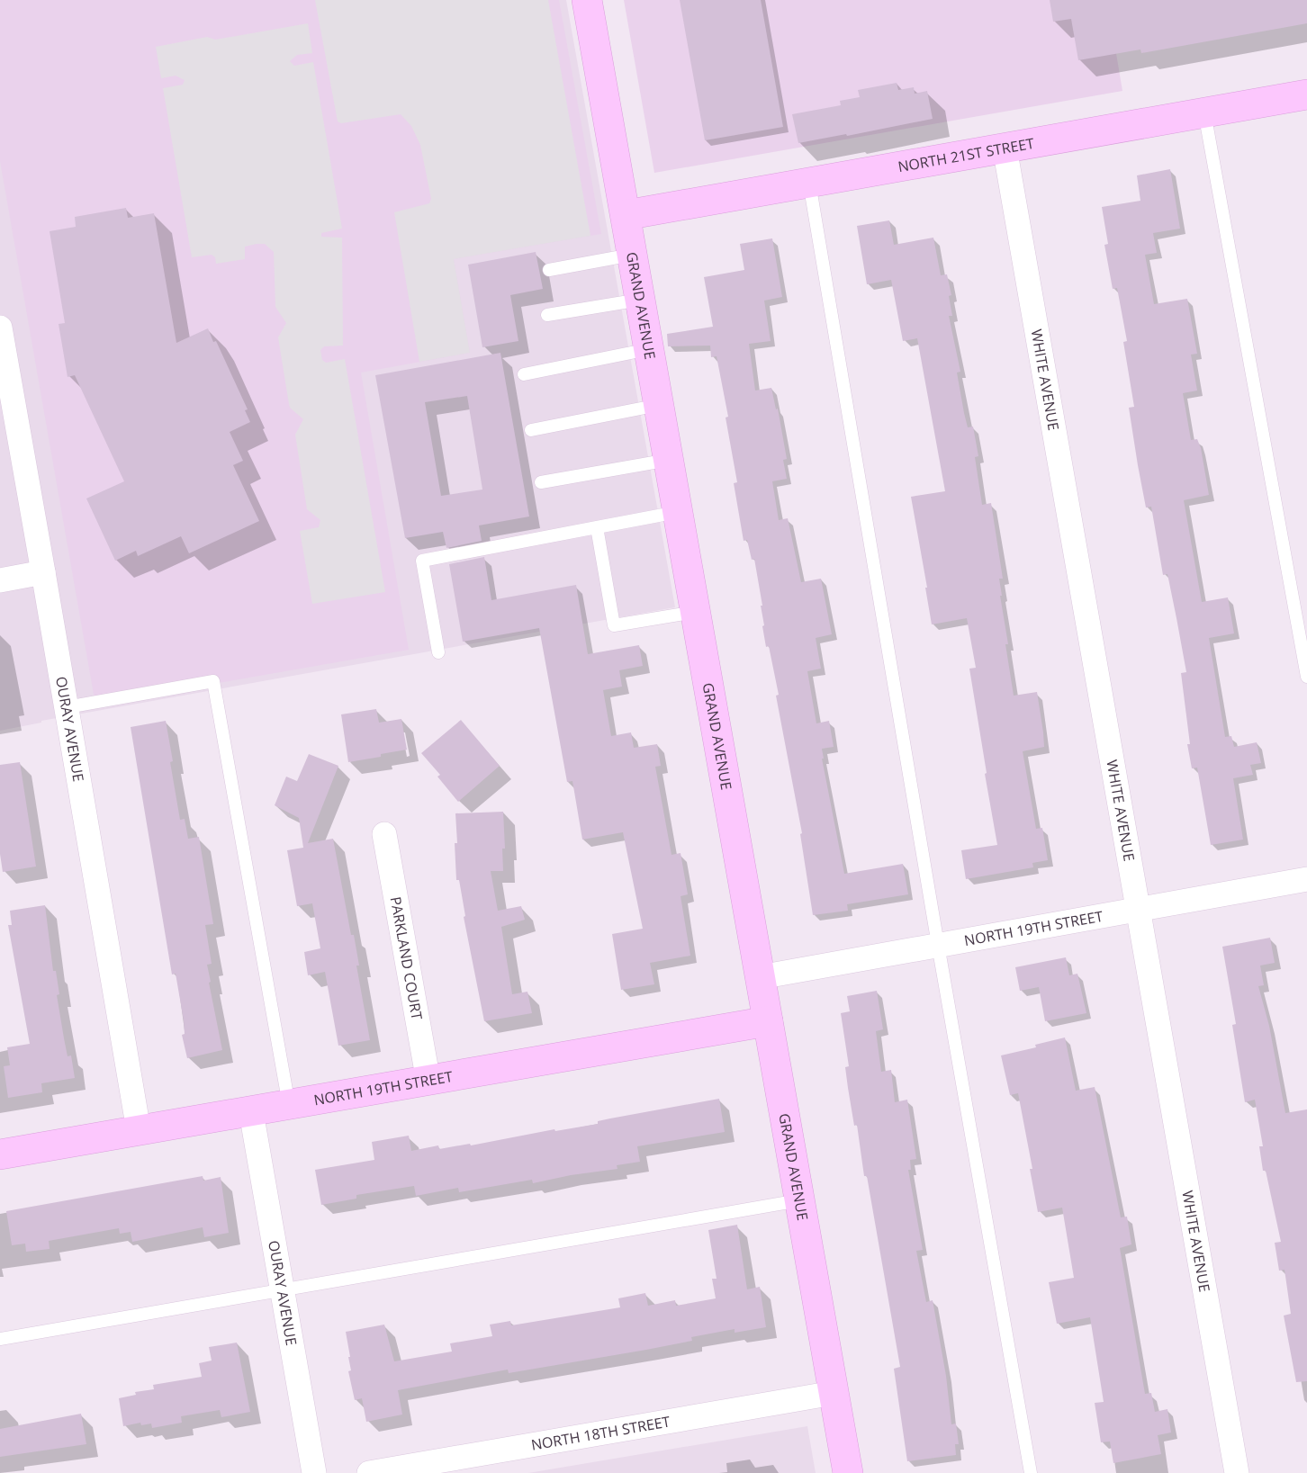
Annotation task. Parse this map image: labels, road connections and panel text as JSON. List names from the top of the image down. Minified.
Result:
{"streets":{"street":["NORTH 21ST STREET","GRAND AVENUE","WHITE AVENUE","OURAY AVENUE","NORTH 19TH STREET","PARKLAND COURT","NORTH 18TH STREET"]},"crossings":[["NORTH 21ST STREET","GRAND AVENUE"],["NORTH 21ST STREET","WHITE AVENUE"],["GRAND AVENUE","NORTH 19TH STREET"],["GRAND AVENUE","NORTH 18TH STREET"],["WHITE AVENUE","NORTH 19TH STREET"],["OURAY AVENUE","NORTH 19TH STREET"],["NORTH 19TH STREET","PARKLAND COURT"]]}
